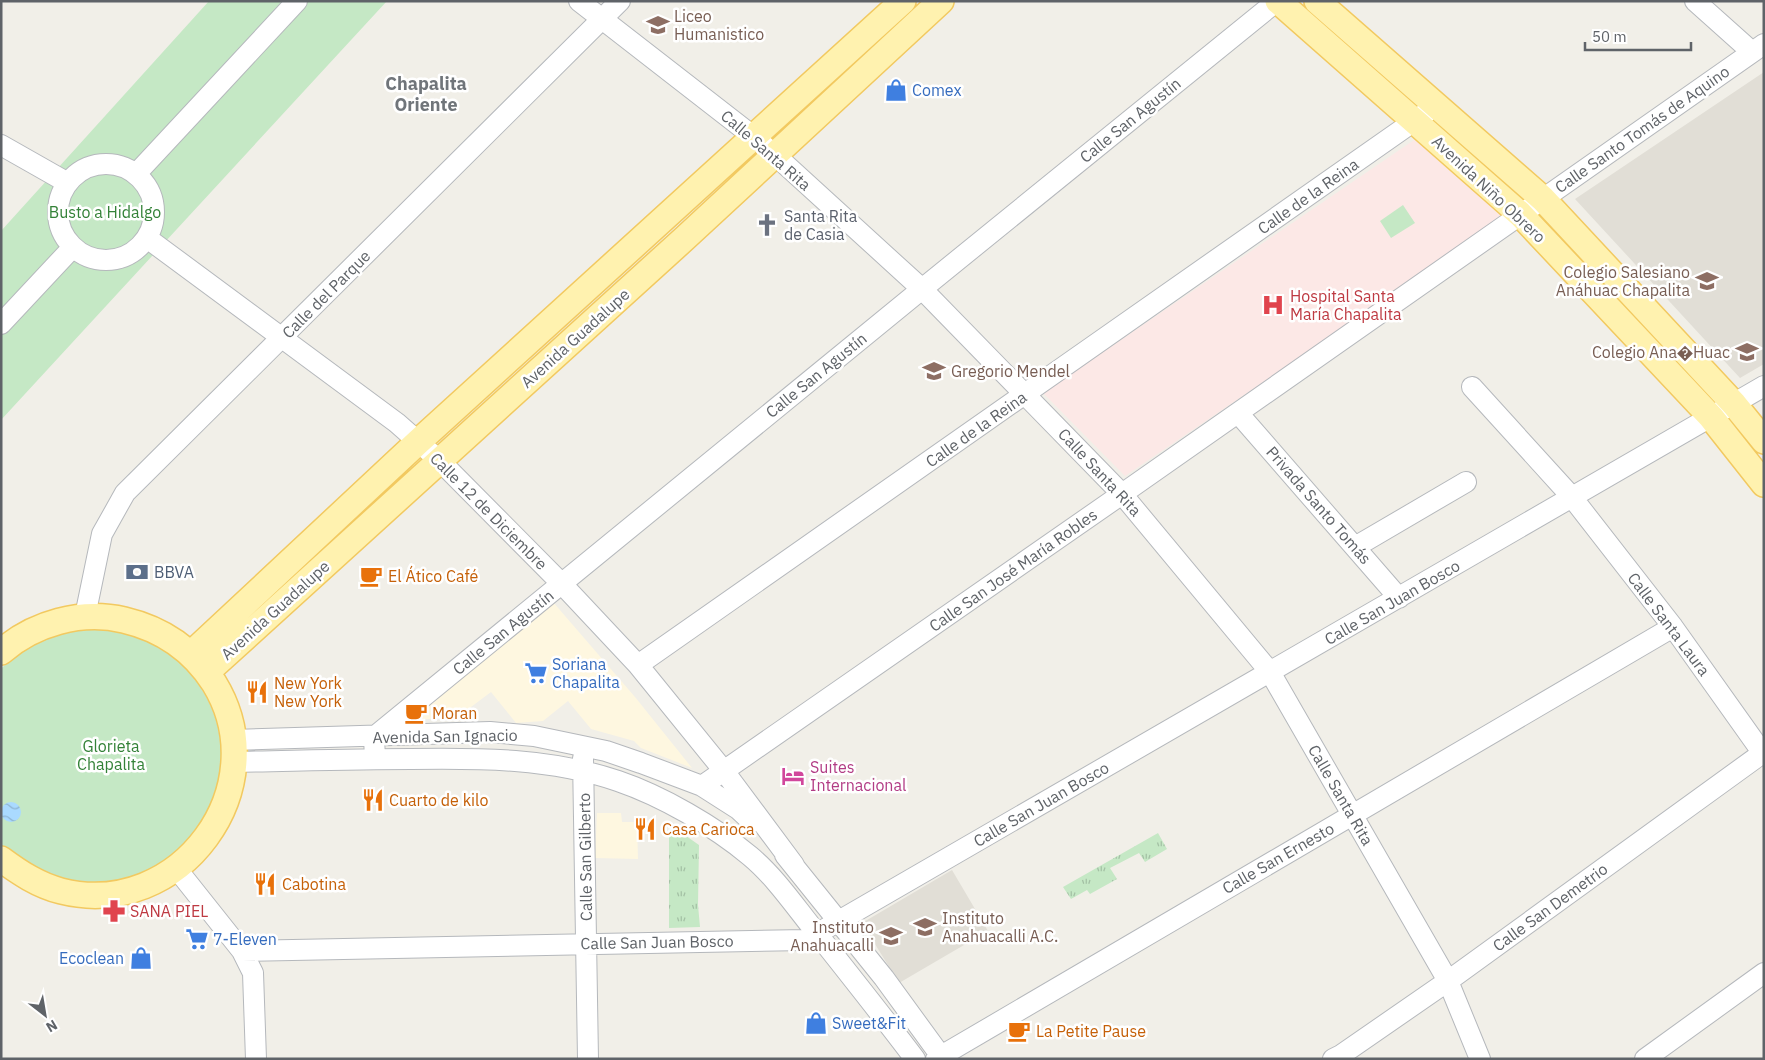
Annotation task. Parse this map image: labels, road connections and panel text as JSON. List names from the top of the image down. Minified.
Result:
{"streets":{"main road":["Avenida Niño Obrero","Avenida Guadalupe"],"street":["Calle San Agustín","Calle Santo Tomás de Aquino","Calle Santa Rita","Calle de la Reina","Calle del Parque","Privada Santo Tomás","Calle 12 de Diciembre","Calle San José María Robles","Calle San Juan Bosco","Calle Santa Laura","Avenida San Ignacio","Calle San Gilberto","Calle San Ernesto","Calle San Demetrio"]},"crossings":[["Calle San Agustín","Calle Santa Rita"],["Calle San Agustín","Avenida Niño Obrero"],["Calle San Agustín","Calle 12 de Diciembre"],["Calle San Agustín","Avenida San Ignacio"],["Calle Santo Tomás de Aquino","Avenida Niño Obrero"],["Calle Santo Tomás de Aquino","Calle San José María Robles"],["Calle Santa Rita","Calle de la Reina"],["Calle Santa Rita","Calle del Parque"],["Calle Santa Rita","Avenida Guadalupe"],["Calle Santa Rita","Calle San José María Robles"],["Calle Santa Rita","Calle San Juan Bosco"],["Calle Santa Rita","Calle San Ernesto"],["Calle Santa Rita","Calle San Demetrio"],["Avenida Niño Obrero","Calle de la Reina"],["Avenida Niño Obrero","Calle San José María Robles"],["Avenida Niño Obrero","Calle San Juan Bosco"],["Calle de la Reina","Calle 12 de Diciembre"],["Calle del Parque","Calle 12 de Diciembre"],["Avenida Guadalupe","Calle 12 de Diciembre"],["Privada Santo Tomás","Calle San José María Robles"],["Privada Santo Tomás","Calle San Juan Bosco"],["Calle 12 de Diciembre","Calle San José María Robles"],["Calle 12 de Diciembre","Avenida San Ignacio"],["Calle San José María Robles","Avenida San Ignacio"],["Calle San Juan Bosco","Calle Santa Laura"],["Calle San Juan Bosco","Avenida San Ignacio"],["Calle San Juan Bosco","Calle San Gilberto"],["Calle Santa Laura","Calle San Ernesto"],["Calle Santa Laura","Calle San Demetrio"],["Avenida San Ignacio","Calle San Gilberto"],["Avenida San Ignacio","Calle San Ernesto"]],"districts":["Chapalita Oriente"],"parks":["Busto a Hidalgo","Glorieta Chapalita"],"places":{"school or university":["Liceo Humanistico","Colegio Salesiano Anáhuac Chapalita","Colegio Ana�Huac","Gregorio Mendel","Instituto Anahuacalli A.C.","Instituto Anahuacalli"],"shop":["Comex","Ecoclean","Sweet&Fit"],"church":["Santa Rita de Casia"],"hospital":["Hospital Santa María Chapalita"],"bank":["BBVA"],"cafe":["El Ático Café","Moran","La Petite Pause"],"supermarket":["Soriana Chapalita","7-Eleven"],"restaurant":["New York New York","Cuarto de kilo","Casa Carioca","Cabotina"],"hotel":["Suites Internacional"],"pharmacy":["SANA PIEL"]},"scale_bar":"50 m","north":"bottom right"}
